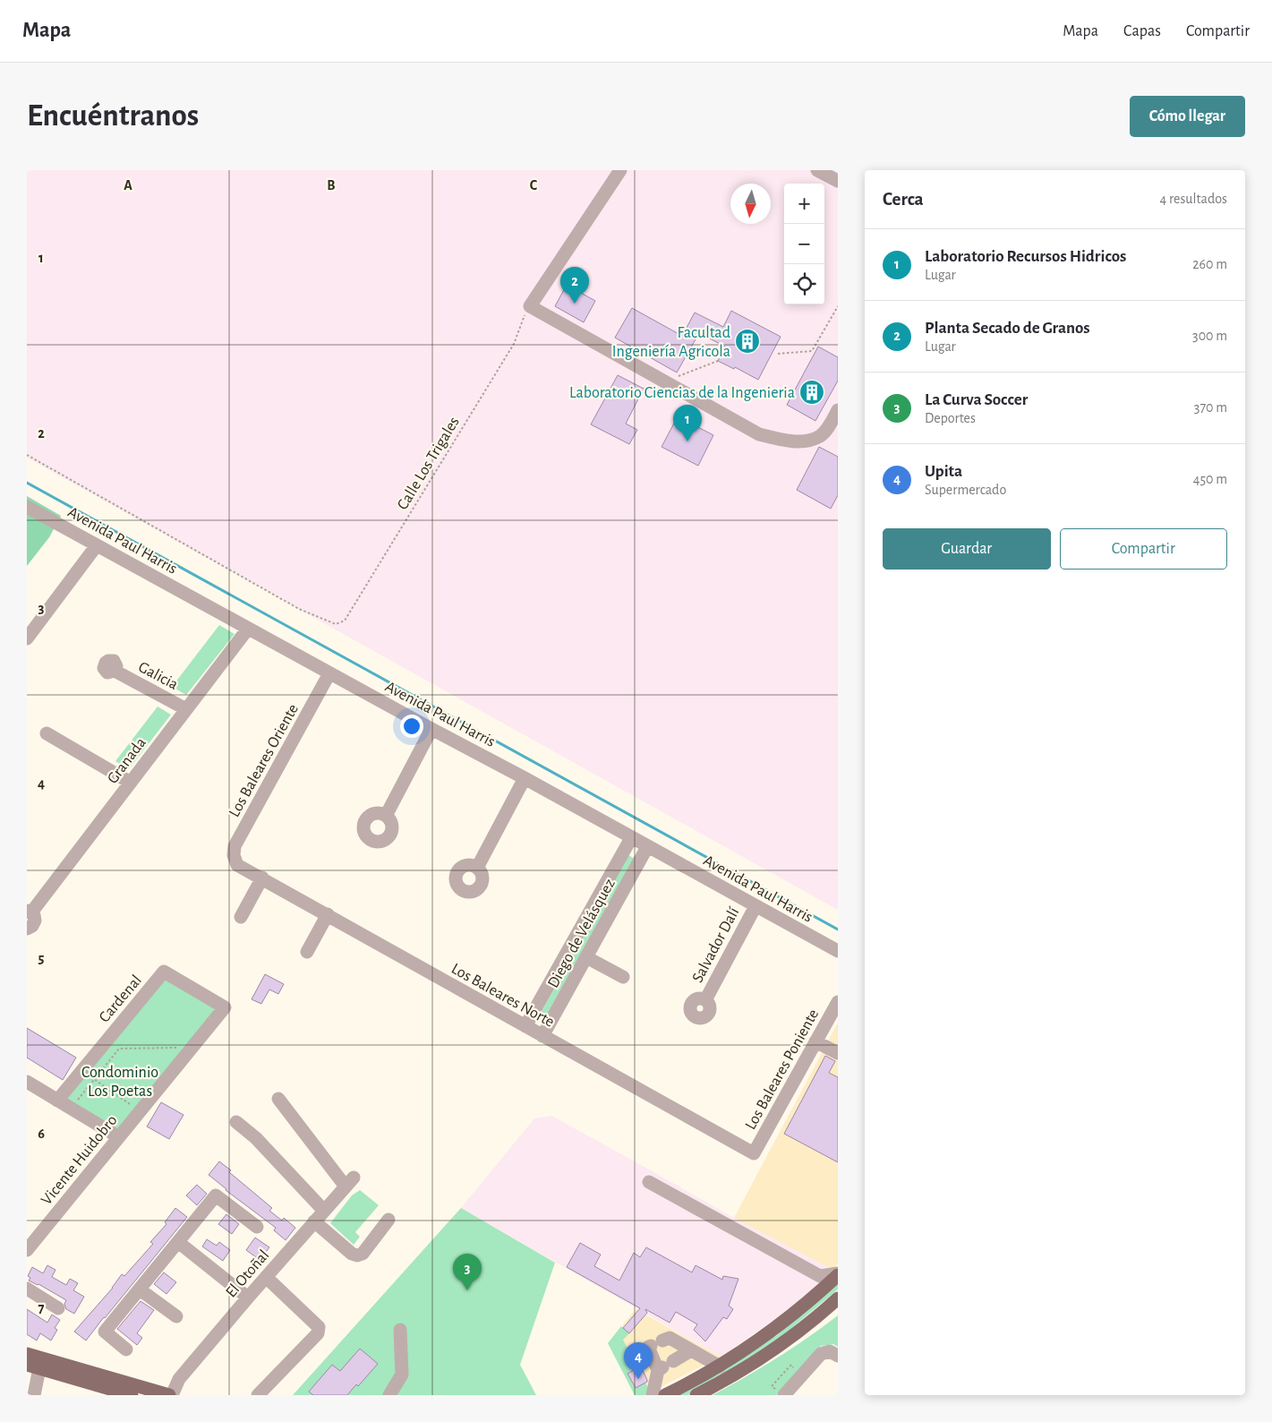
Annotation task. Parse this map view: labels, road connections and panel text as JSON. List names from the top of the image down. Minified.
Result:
{"streets":{"street":["Avenida Paul Harris","Galicia","Granada","Los Baleares Oriente","Diego de Velásquez","Salvador Dalí","Los Baleares Norte","Cardenal","Los Baleares Poniente","Vicente Huidobro","El Otoñal"],"path":["Calle Los Trigales"]},"crossings":[["Calle Los Trigales","Avenida Paul Harris"],["Avenida Paul Harris","Granada"],["Avenida Paul Harris","Los Baleares Oriente"],["Avenida Paul Harris","Diego de Velásquez"],["Avenida Paul Harris","Salvador Dalí"],["Galicia","Granada"],["Los Baleares Oriente","Los Baleares Norte"],["Diego de Velásquez","Los Baleares Norte"],["Los Baleares Norte","Los Baleares Poniente"],["Cardenal","Vicente Huidobro"]],"parks":["Condominio Los Poetas"],"places":{"building":["Facultad Ingeniería Agricola","Laboratorio Ciencias de la Ingenieria"]},"north":"bottom","page":{"header":"Mapa","nav":["Mapa","Capas","Compartir"],"buttons":["Cómo llegar",["Guardar","Compartir"]],"title":"Encuéntranos","heading":["Cerca","4 resultados"],"map_buttons":["+","−"],"list":[{"mark":"1","name":"Laboratorio Recursos Hidricos","note":"Lugar","value":"260 m"},{"mark":"2","name":"Planta Secado de Granos","note":"Lugar","value":"300 m"},{"mark":"3","name":"La Curva Soccer","note":"Deportes","value":"370 m"},{"mark":"4","name":"Upita","note":"Supermercado","value":"450 m"}],"pins":["2","1","3","4"]},"grid":{"columns":["A","B","C"],"rows":["1","2","3","4","5","6","7"]}}
